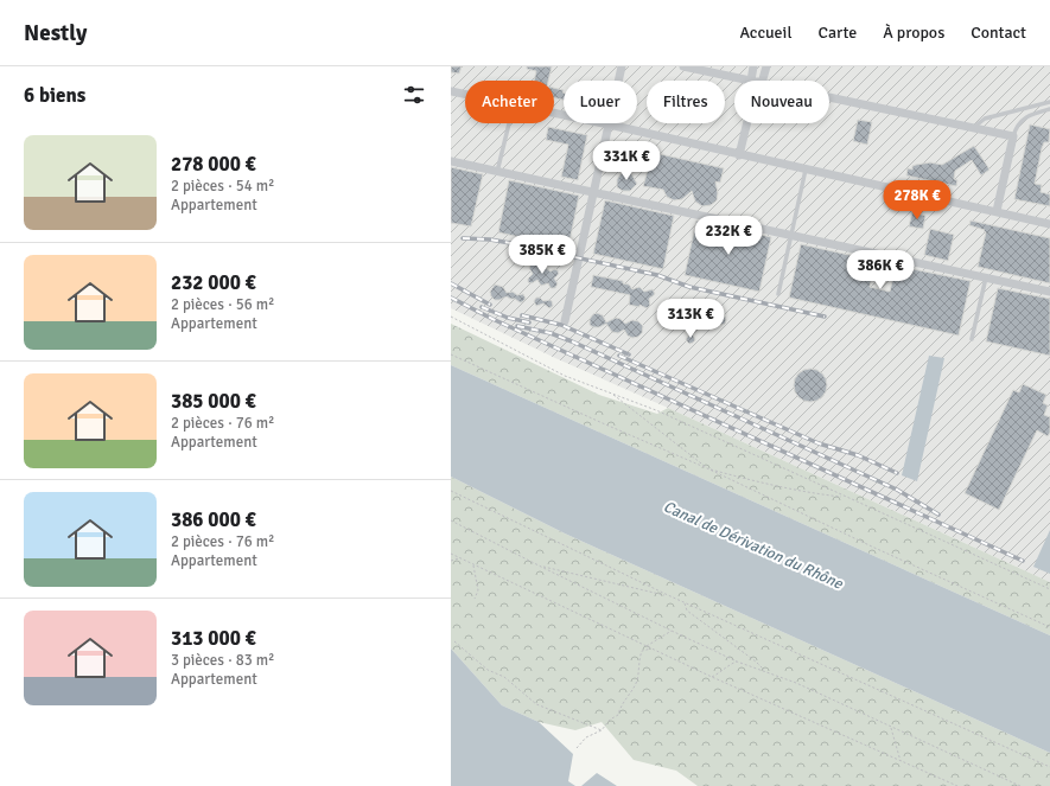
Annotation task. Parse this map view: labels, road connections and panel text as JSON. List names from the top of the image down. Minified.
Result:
{"water":["Canal de Dérivation du Rhône"],"page":{"header":"Nestly","nav":["Accueil","Carte","À propos","Contact"],"heading":"6 biens","chip":["Acheter","Louer","Filtres","Nouveau"],"list":[{"name":"278 000 €","note":"2 pièces · 54 m² · Appartement"},{"name":"232 000 €","note":"2 pièces · 56 m² · Appartement"},{"name":"385 000 €","note":"2 pièces · 76 m² · Appartement"},{"name":"386 000 €","note":"2 pièces · 76 m² · Appartement"},{"name":"313 000 €","note":"3 pièces · 83 m² · Appartement"}],"price":["331K €","278K €","232K €","385K €","386K €","313K €"]}}
